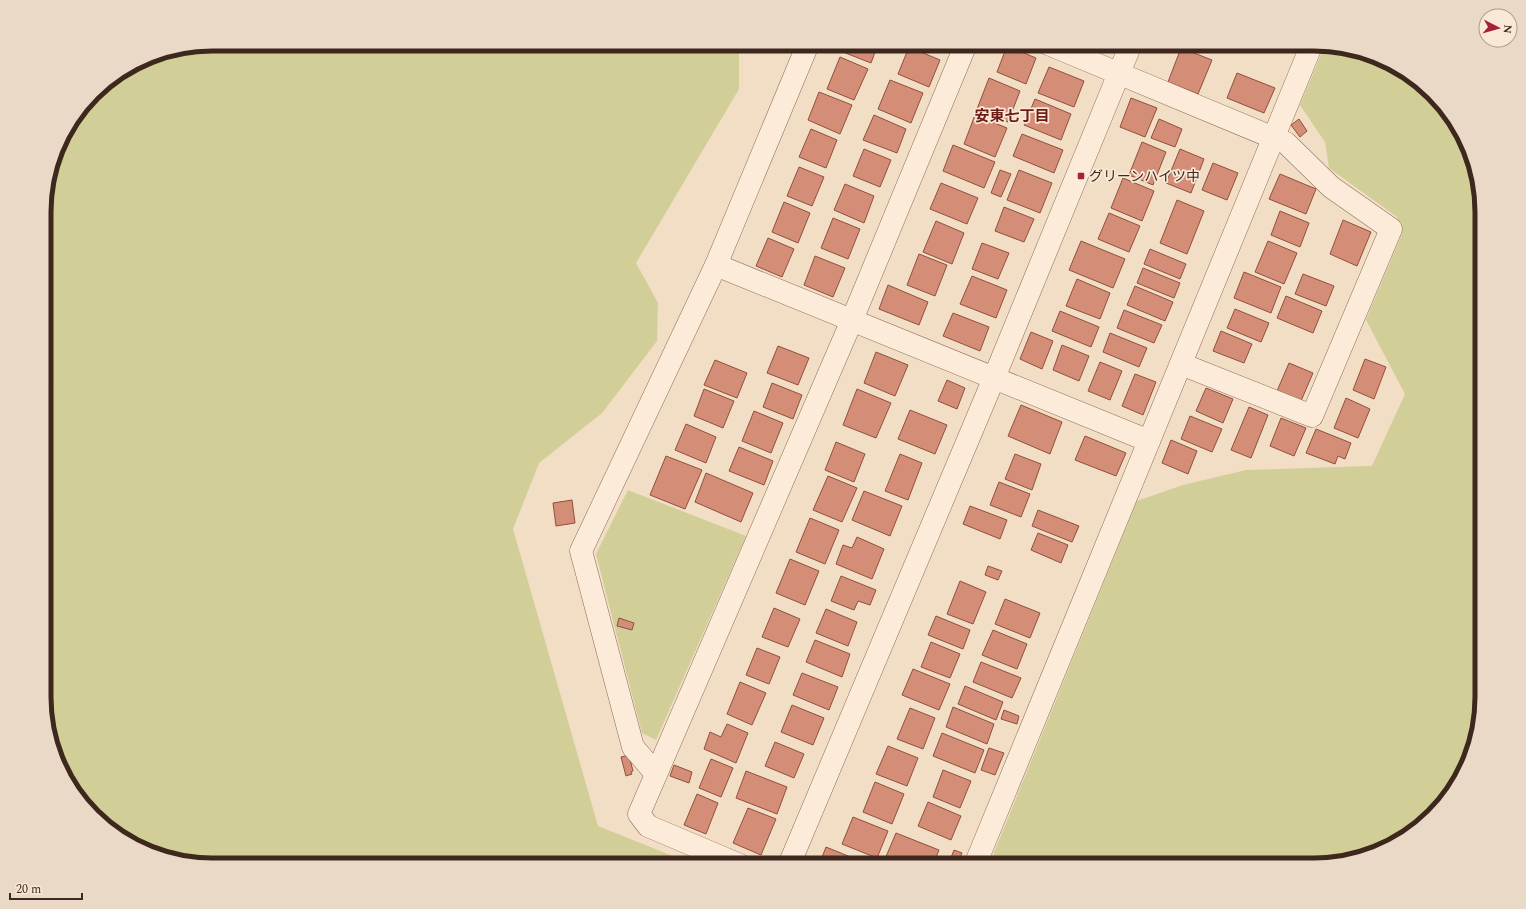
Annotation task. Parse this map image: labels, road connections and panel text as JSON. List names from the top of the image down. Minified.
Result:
{"districts":["安東七丁目"],"places":{"transit":["グリーンハイツ中"]},"scale_bar":"20 m","north":"right"}
